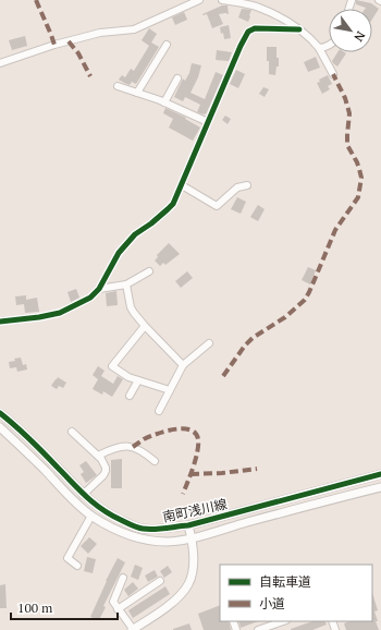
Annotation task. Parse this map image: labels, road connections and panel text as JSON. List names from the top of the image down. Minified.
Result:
{"streets":{"street":["南町浅川線"]},"legend":["自転車道","小道"],"scale_bar":"100 m","north":"bottom right"}
